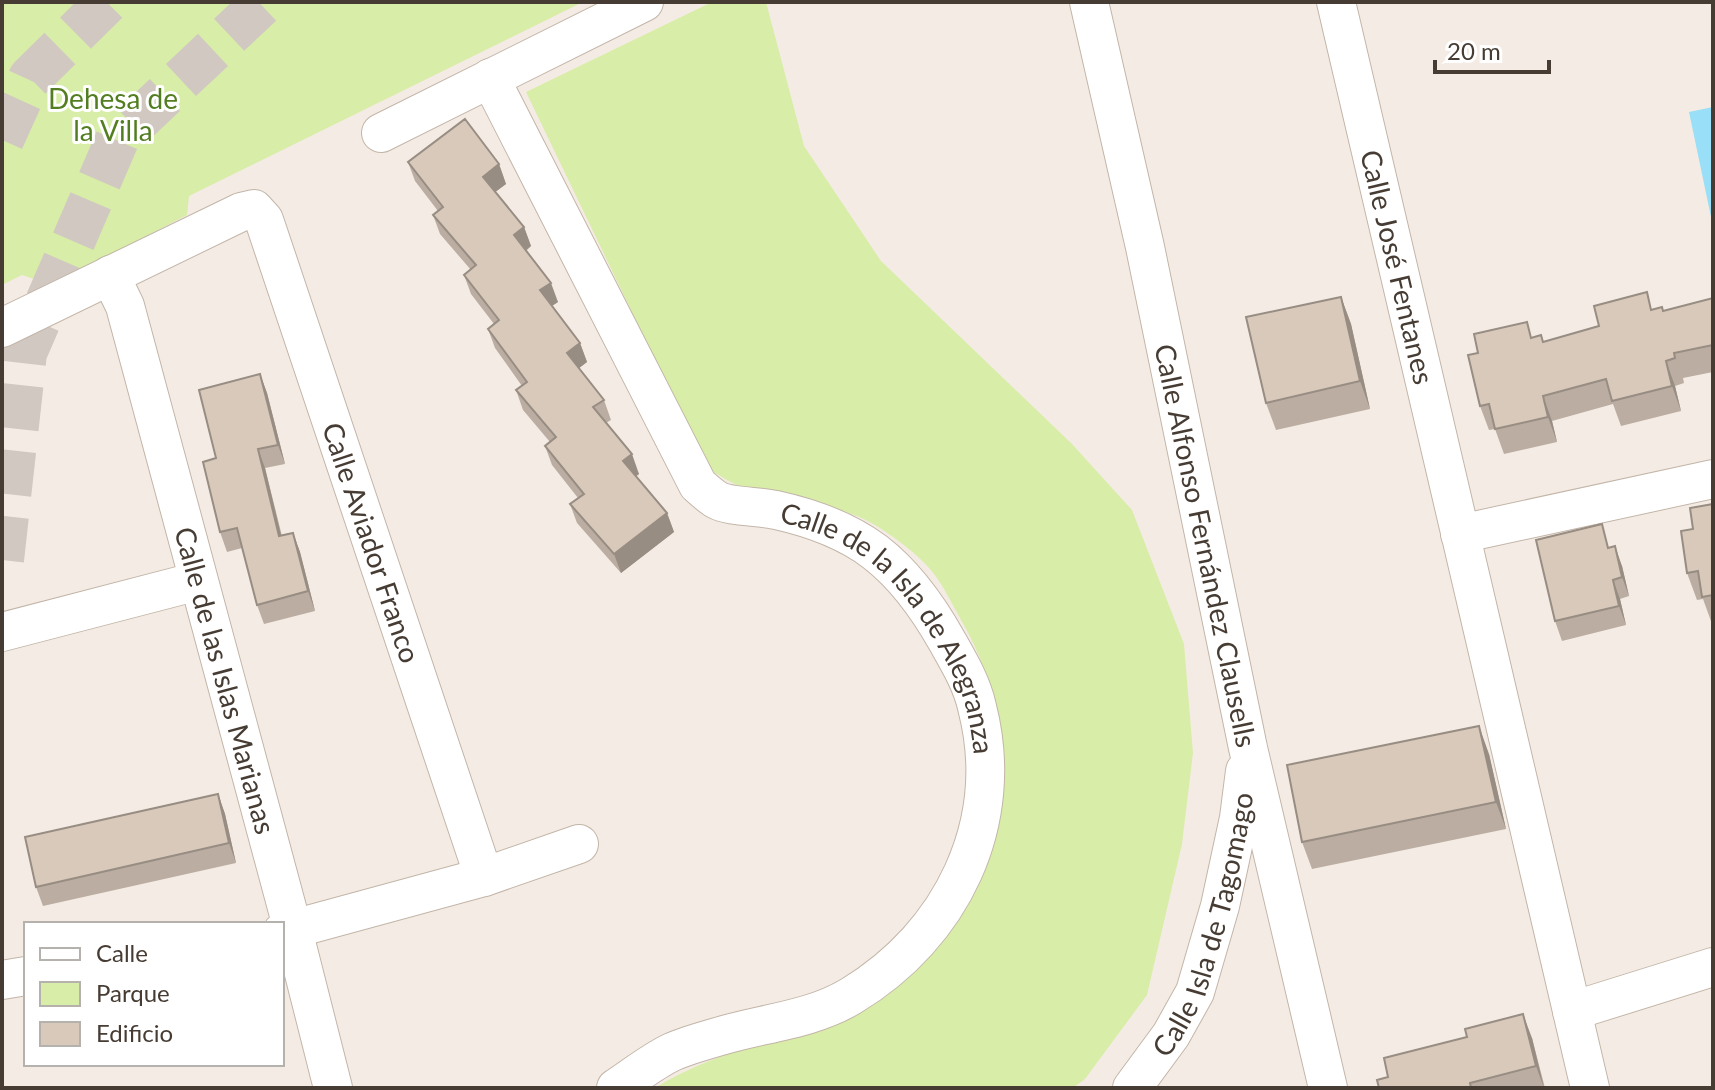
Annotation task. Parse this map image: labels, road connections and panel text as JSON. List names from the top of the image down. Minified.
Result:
{"streets":{"street":["Calle José Fentanes","Calle Aviador Franco","Calle Alfonso Fernández Clausells","Calle de la Isla de Alegranza","Calle de las Islas Marianas","Calle Isla de Tagomago"]},"crossings":[["Calle Aviador Franco","Calle de las Islas Marianas"],["Calle Alfonso Fernández Clausells","Calle Isla de Tagomago"]],"parks":["Dehesa de la Villa"],"legend":["Calle","Parque","Edificio"],"scale_bar":"20 m"}
